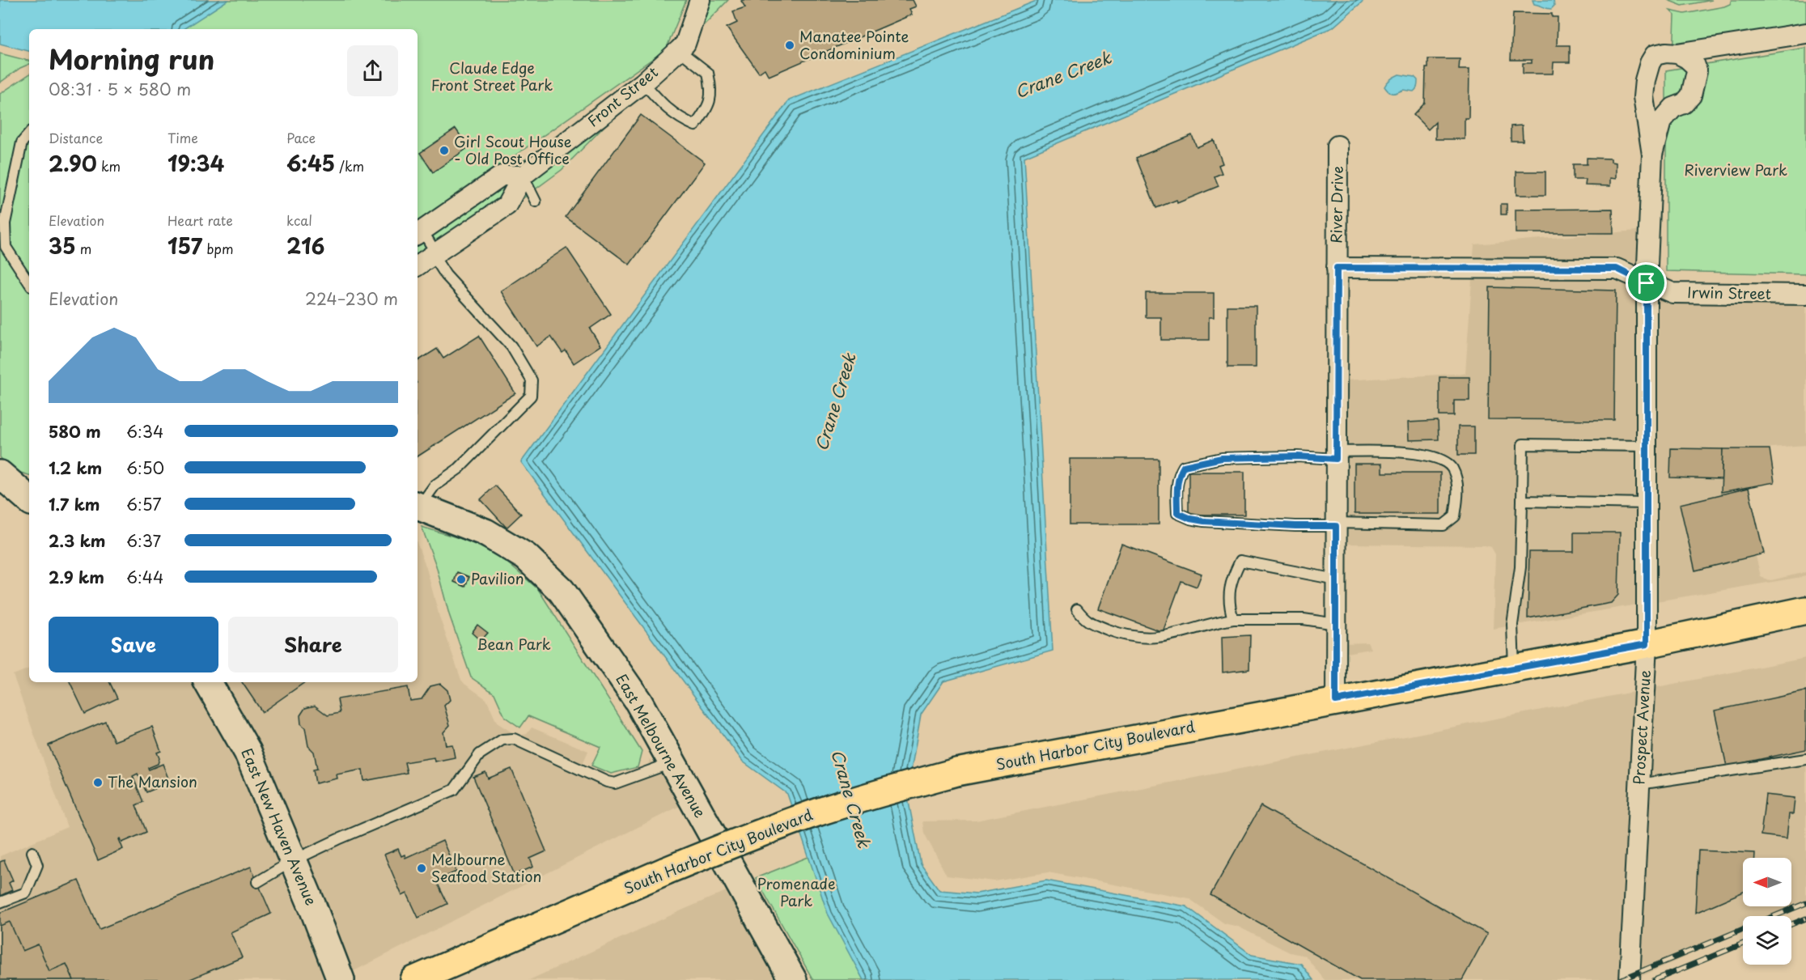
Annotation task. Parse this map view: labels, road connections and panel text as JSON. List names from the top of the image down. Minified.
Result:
{"streets":{"main road":["South Harbor City Boulevard"],"street":["Front Street","River Drive","Irwin Street","Prospect Avenue","East Melbourne Avenue","East New Haven Avenue"]},"crossings":[["River Drive","Irwin Street"],["River Drive","South Harbor City Boulevard"],["Irwin Street","Prospect Avenue"],["Prospect Avenue","South Harbor City Boulevard"]],"water":["Crane Creek"],"parks":["Claude Edge Front Street Park","Riverview Park","Bean Park","Promenade Park"],"places":["Manatee Pointe Condominium","Girl Scout House - Old Post Office","Pavilion","The Mansion","Melbourne Seafood Station"],"north":"left","page":{"heading":["Morning run","08:31 · 5 × 580 m"],"stats":[["Distance","2.90 km"],["Time","19:34"],["Pace","6:45 /km"],["Elevation","35 m"],["Heart rate","157 bpm"],["kcal","216"]],"chart":["Elevation","224–230 m"],"list":[{"name":"580 m","note":"6:34"},{"name":"1.2 km","note":"6:50"},{"name":"1.7 km","note":"6:57"},{"name":"2.3 km","note":"6:37"},{"name":"2.9 km","note":"6:44"}],"buttons":["Save","Share"]}}
